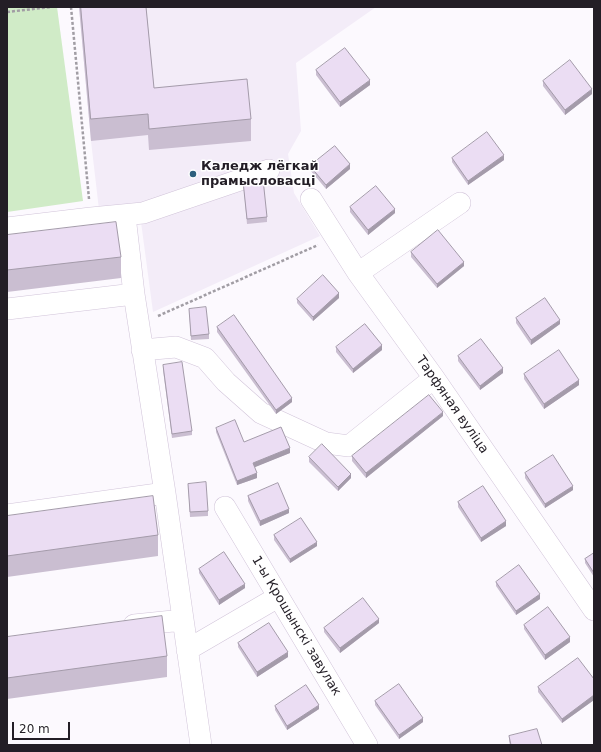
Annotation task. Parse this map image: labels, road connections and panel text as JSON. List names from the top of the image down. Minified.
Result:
{"streets":{"street":["Тарфяная вуліца","1-ы Крошынскі завулак"]},"places":["Каледж лёгкай прамысловасці"],"scale_bar":"20 m"}
